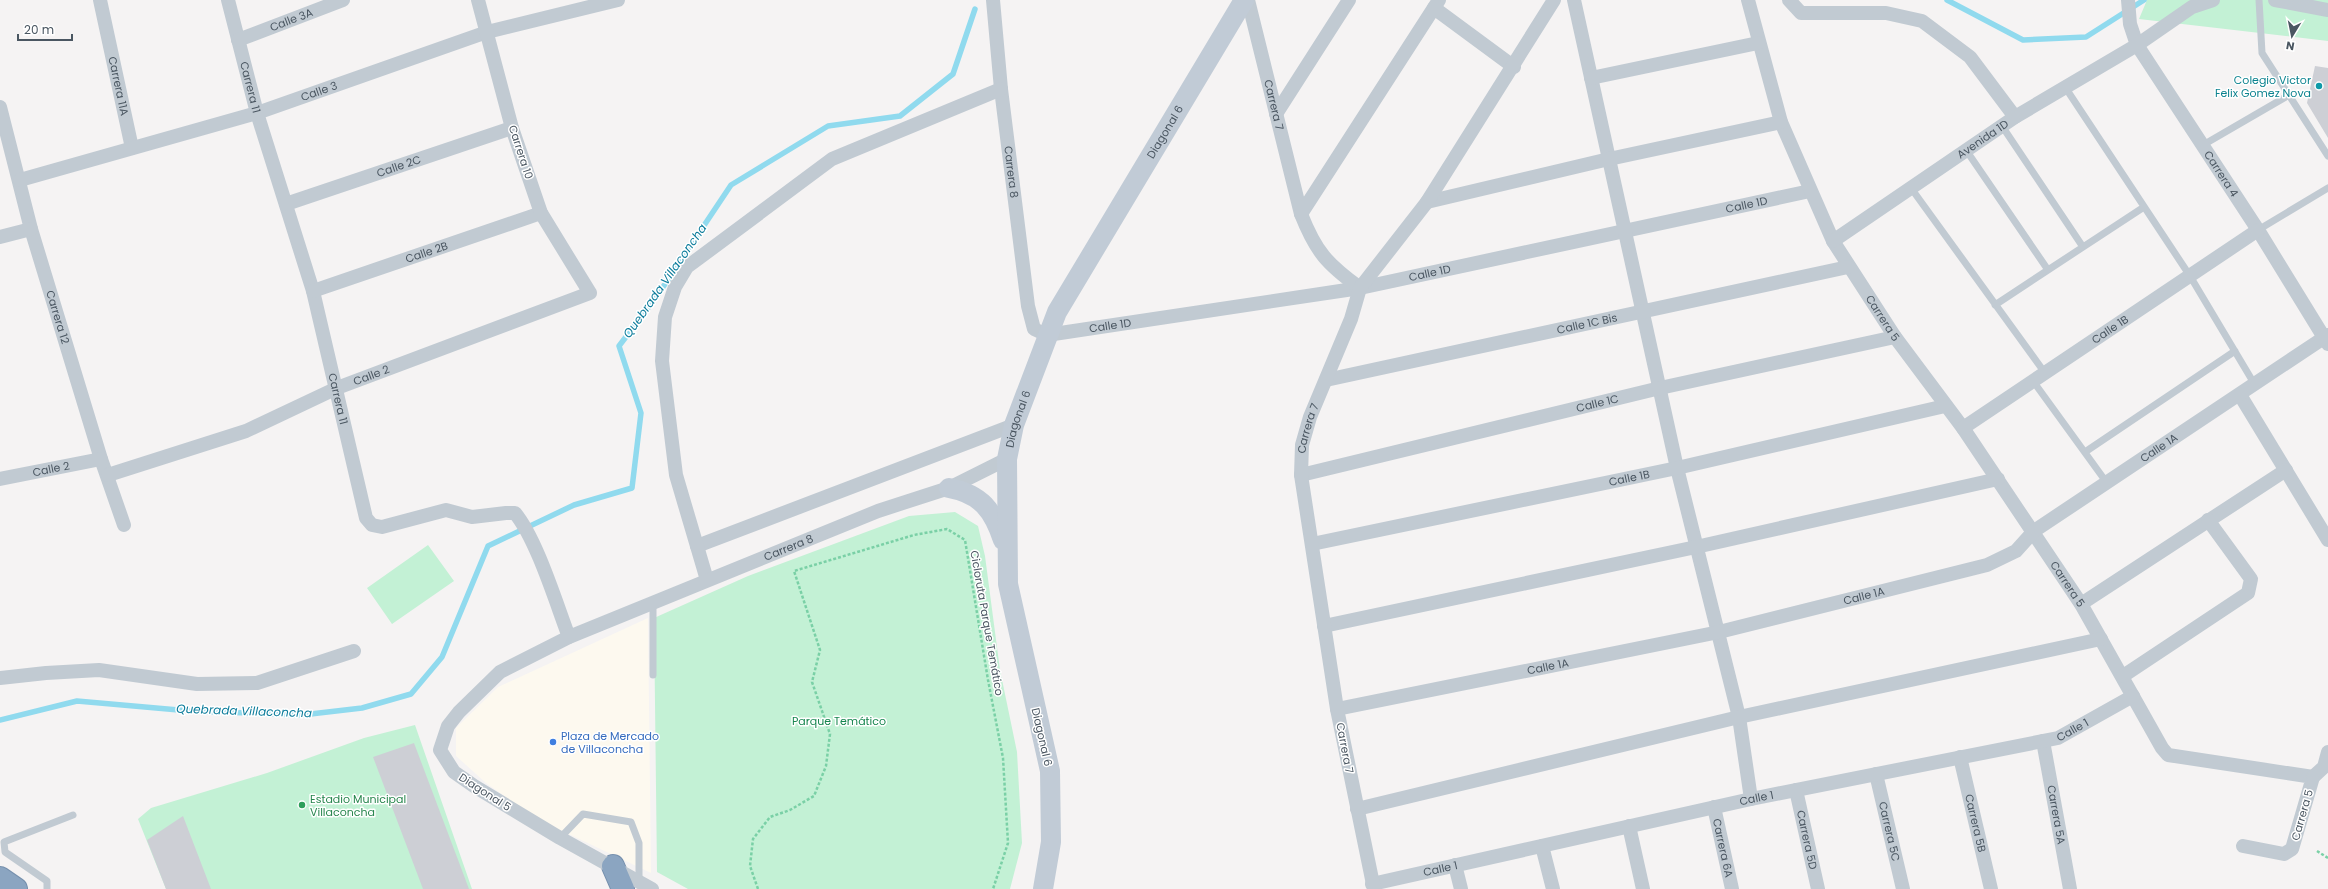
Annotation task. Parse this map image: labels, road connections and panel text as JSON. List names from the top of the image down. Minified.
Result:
{"streets":{"street":["Calle 3A","Carrera 11A","Carrera 11","Calle 3","Carrera 7","Diagonal 6","Avenida 1D","Carrera 10","Calle 2C","Carrera 8","Carrera 4","Calle 1D","Calle 2B","Carrera 12","Carrera 5","Calle 1C Bis","Calle 1B","Calle 2","Calle 1C","Calle 1A","Calle 1","Diagonal 5","Carrera 5A","Carrera 5B","Carrera 5C","Carrera 5D","Carrera 6A"],"path":["Cicloruta Parque Temático"]},"crossings":[["Calle 3A","Carrera 11"],["Carrera 11A","Calle 3"],["Carrera 11","Calle 3"],["Carrera 11","Calle 2C"],["Carrera 11","Carrera 8"],["Carrera 11","Calle 2B"],["Carrera 11","Calle 2"],["Carrera 11","Diagonal 5"],["Calle 3","Carrera 10"],["Calle 3","Carrera 12"],["Carrera 7","Calle 1D"],["Carrera 7","Calle 1C Bis"],["Carrera 7","Calle 1B"],["Carrera 7","Calle 1C"],["Carrera 7","Calle 1A"],["Carrera 7","Calle 1"],["Diagonal 6","Carrera 8"],["Diagonal 6","Calle 1D"],["Avenida 1D","Carrera 4"],["Avenida 1D","Carrera 5"],["Carrera 10","Calle 2C"],["Carrera 10","Calle 2B"],["Carrera 10","Calle 2"],["Carrera 8","Calle 1D"],["Carrera 8","Diagonal 5"],["Carrera 4","Calle 1B"],["Carrera 4","Calle 1A"],["Calle 1D","Carrera 5"],["Carrera 12","Calle 2"],["Carrera 5","Calle 1C Bis"],["Carrera 5","Calle 1B"],["Carrera 5","Calle 1C"],["Carrera 5","Calle 1A"],["Carrera 5","Calle 1"],["Calle 1","Carrera 5A"],["Calle 1","Carrera 5B"],["Calle 1","Carrera 5C"],["Calle 1","Carrera 5D"],["Calle 1","Carrera 6A"]],"water":["Quebrada Villaconcha"],"parks":["Parque Temático"],"places":["Colegio Victor Felix Gomez Nova","Plaza de Mercado de Villaconcha","Estadio Municipal Villaconcha"],"scale_bar":"20 m","north":"bottom"}
